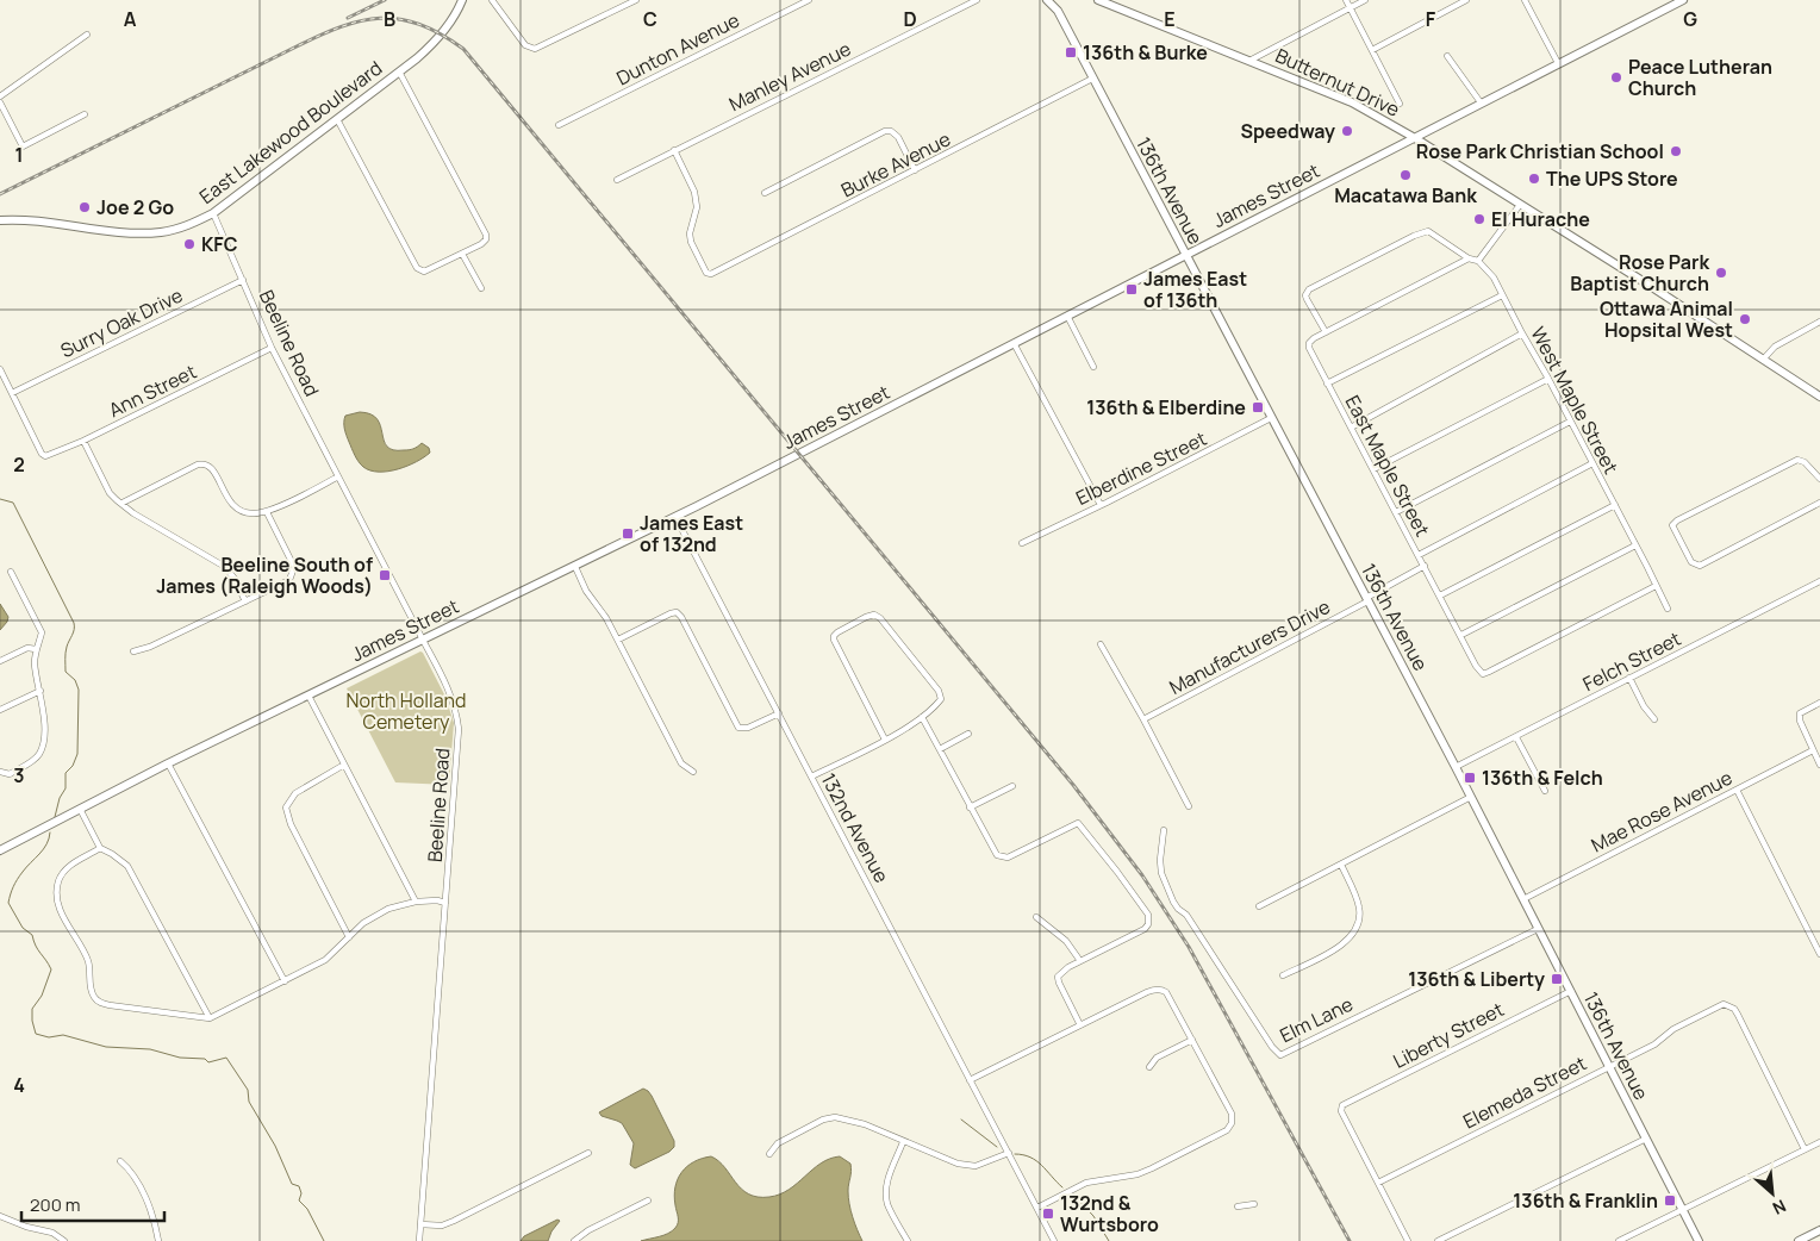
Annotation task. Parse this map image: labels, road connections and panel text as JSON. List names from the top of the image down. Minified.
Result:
{"streets":{"street":["Dunton Avenue","Manley Avenue","Butternut Drive","East Lakewood Boulevard","Burke Avenue","136th Avenue","James Street","Surry Oak Drive","Beeline Road","Ann Street","West Maple Street","East Maple Street","Elberdine Street","Manufacturers Drive","Felch Street","Mae Rose Avenue","132nd Avenue","Elm Lane","Liberty Street","Elemeda Street"]},"crossings":[["Manley Avenue","Burke Avenue"],["Butternut Drive","James Street"],["East Lakewood Boulevard","Beeline Road"],["Burke Avenue","136th Avenue"],["136th Avenue","James Street"],["136th Avenue","Elberdine Street"],["136th Avenue","Manufacturers Drive"],["136th Avenue","Felch Street"],["136th Avenue","Mae Rose Avenue"],["136th Avenue","Elm Lane"],["136th Avenue","Liberty Street"],["136th Avenue","Elemeda Street"],["James Street","Beeline Road"],["James Street","132nd Avenue"],["Surry Oak Drive","Beeline Road"],["Surry Oak Drive","Ann Street"],["Beeline Road","Ann Street"],["West Maple Street","East Maple Street"],["East Maple Street","Manufacturers Drive"],["Liberty Street","Elemeda Street"]],"parks":["North Holland Cemetery"],"places":{"transit":["136th & Burke","James East of 136th","136th & Elberdine","James East of 132nd","Beeline South of James (Raleigh Woods)","136th & Felch","136th & Liberty","136th & Franklin","132nd & Wurtsboro"],"other":["Peace Lutheran Church","Speedway","Rose Park Christian School","Macatawa Bank","The UPS Store","Joe 2 Go","El Hurache","KFC","Rose Park Baptist Church","Ottawa Animal Hopsital West"]},"scale_bar":"200 m","north":"bottom right","grid":{"columns":["A","B","C","D","E","F","G"],"rows":["1","2","3","4"]}}
